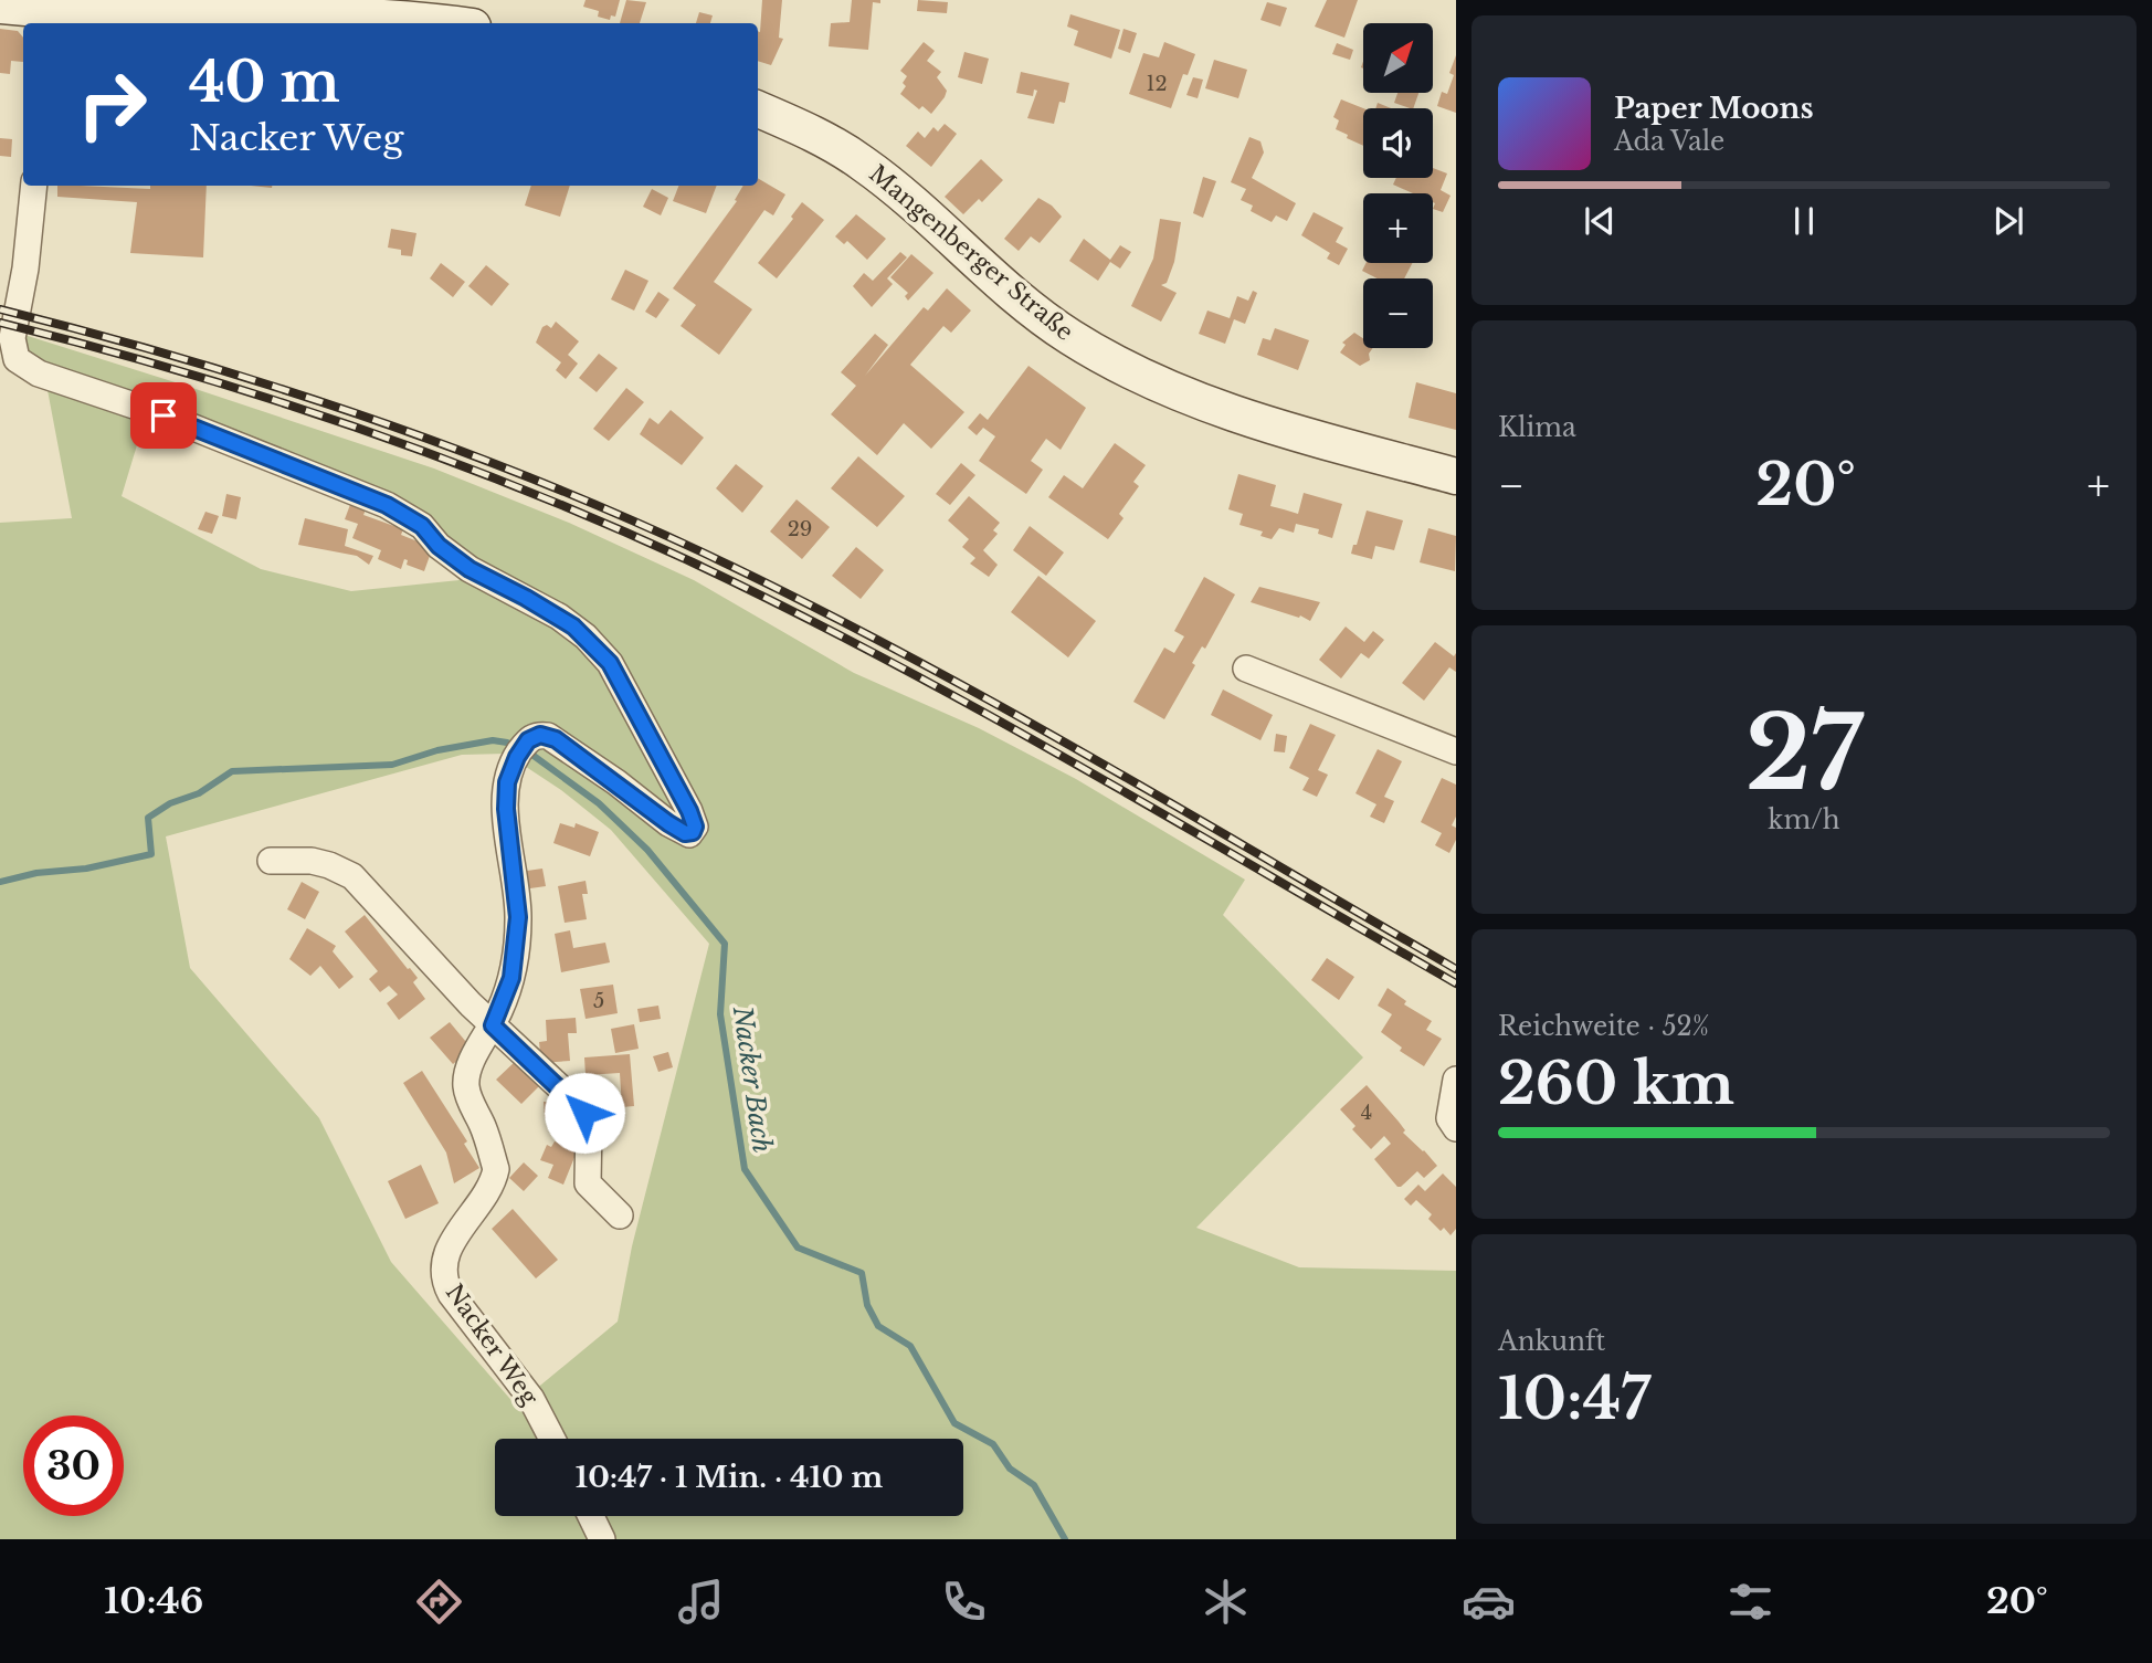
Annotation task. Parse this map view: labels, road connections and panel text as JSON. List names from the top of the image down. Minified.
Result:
{"streets":{"main road":["Mangenberger Straße"],"street":["Nacker Weg"]},"water":["Nacker Bach"],"house_numbers":["12","29","5","4"],"north":"top right","page":{"map_buttons":["+","−"],"turn":["40 m","Nacker Weg"],"song":["Paper Moons","Ada Vale"],"tile":["Klima",["27","km/h"],["Reichweite · 52%","260 km"],["Ankunft","10:47"]],"heat":["−","20°","+"],"limit":"30","trip":"10:47 · 1 Min. · 410 m","tabs":["10:46","20°"]}}
